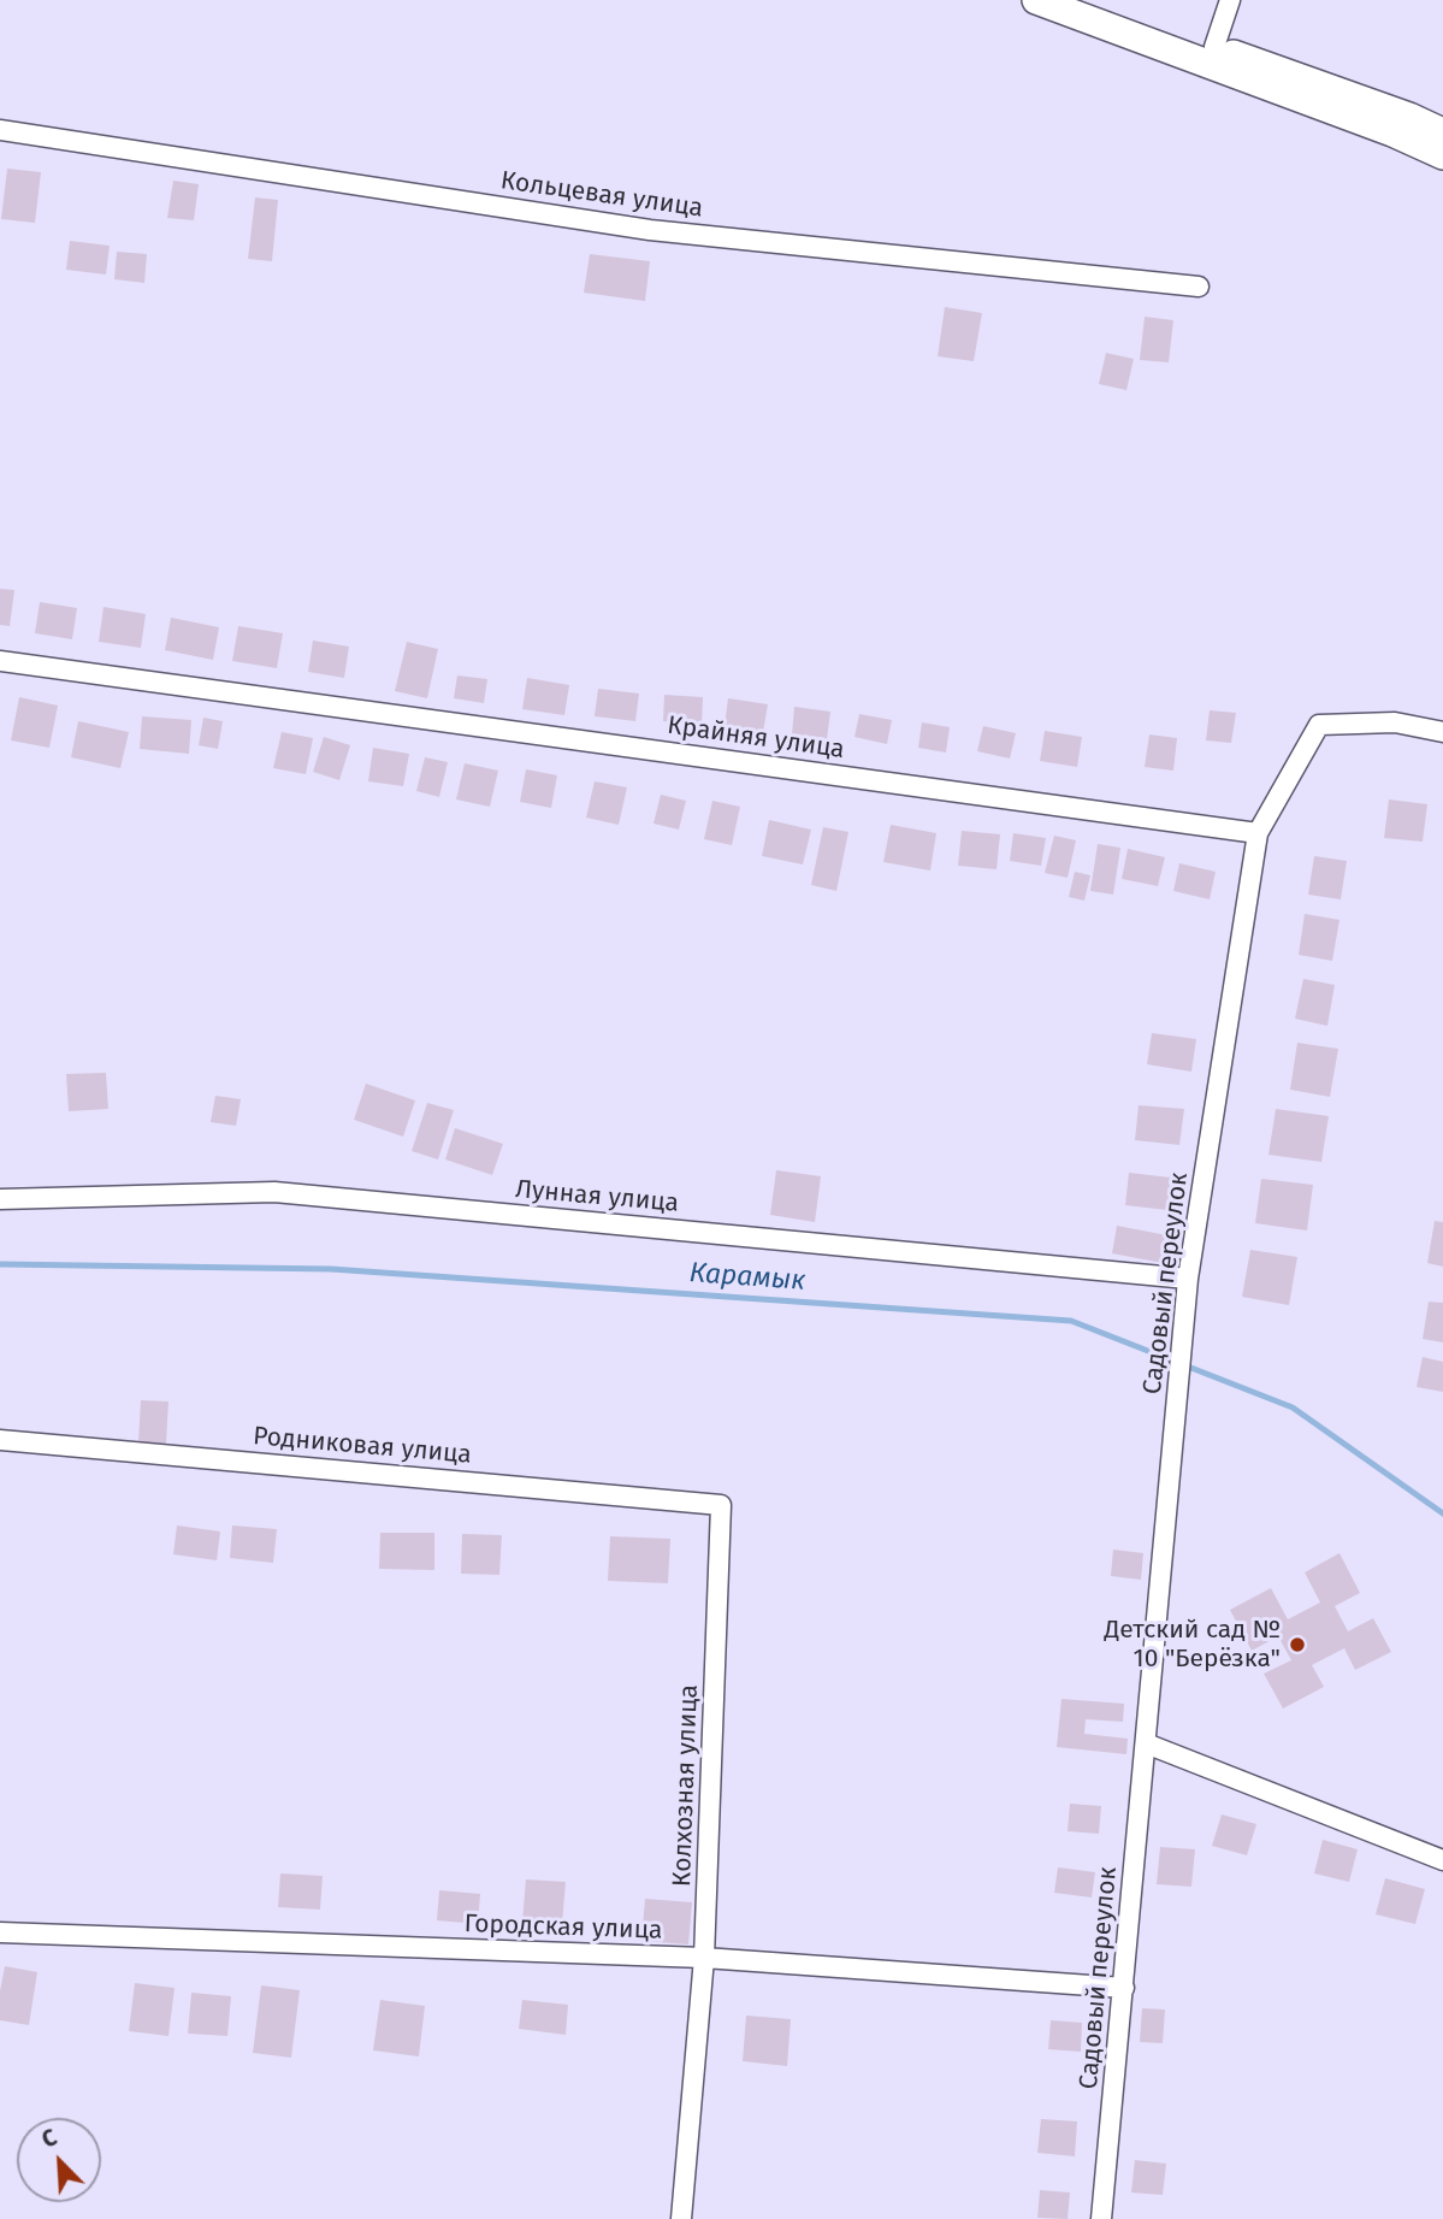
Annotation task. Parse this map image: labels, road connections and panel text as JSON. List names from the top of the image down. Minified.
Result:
{"streets":{"street":["Кольцевая улица","Крайняя улица","Лунная улица","Садовый переулок","Родниковая улица","Колхозная улица","Городская улица"]},"crossings":[["Крайняя улица","Садовый переулок"],["Лунная улица","Садовый переулок"],["Садовый переулок","Городская улица"],["Родниковая улица","Колхозная улица"],["Колхозная улица","Городская улица"]],"water":["Карамык"],"places":["Детский сад № 10 \"Берёзка\""],"north":"top left"}
